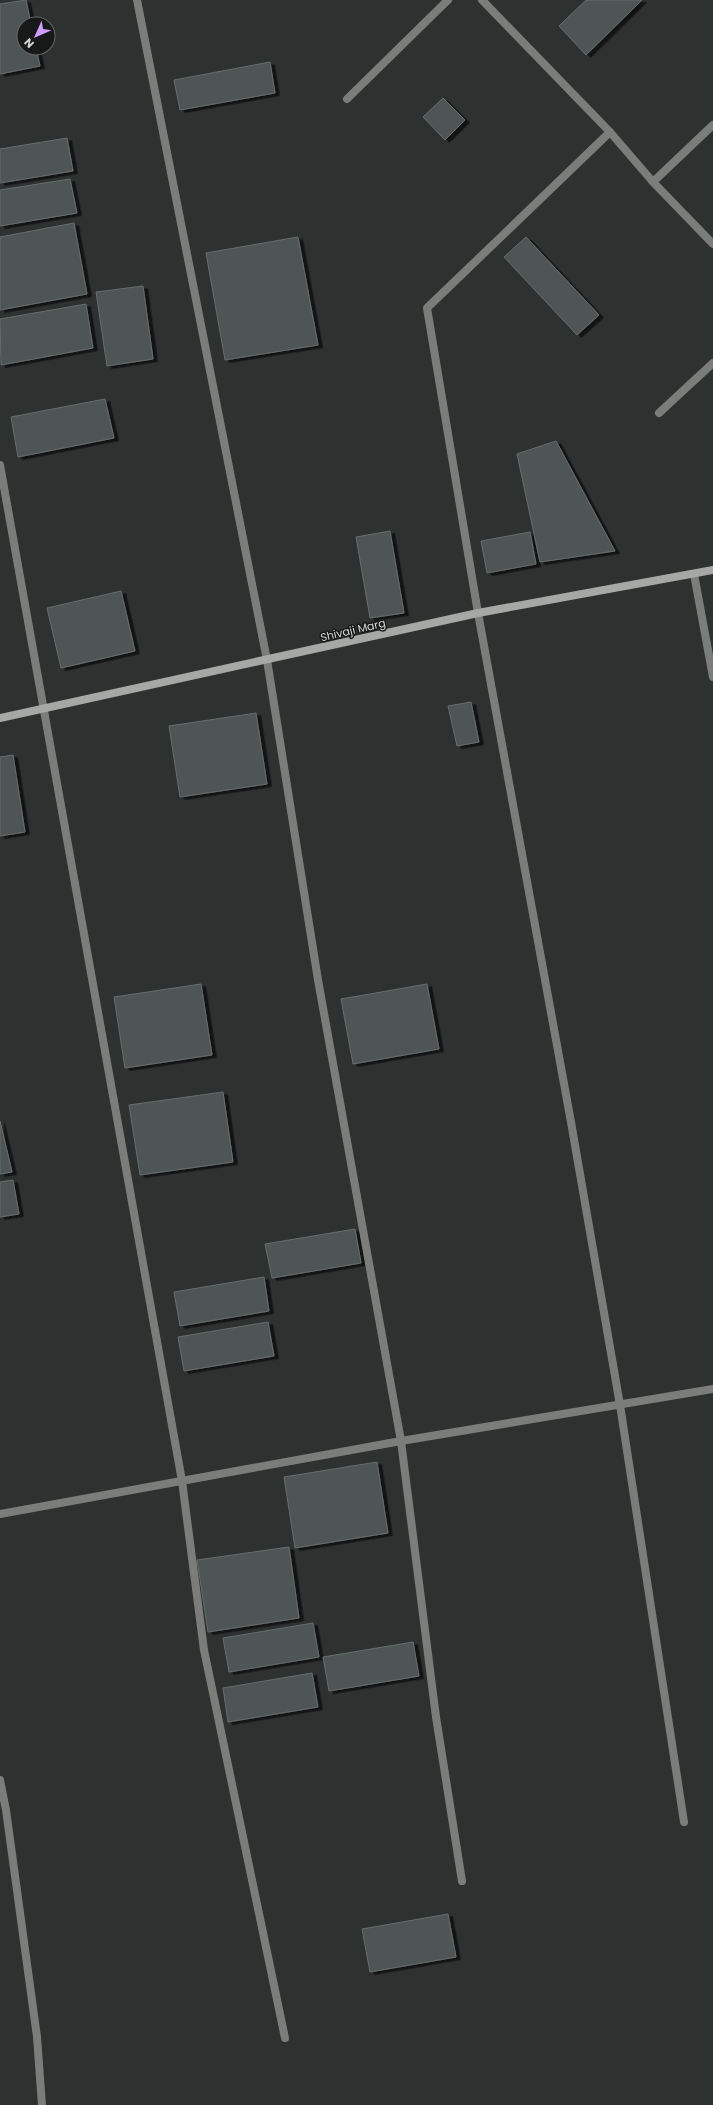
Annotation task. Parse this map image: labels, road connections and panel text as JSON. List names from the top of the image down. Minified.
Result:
{"streets":{"street":["Shivaji Marg"]},"north":"bottom left"}
